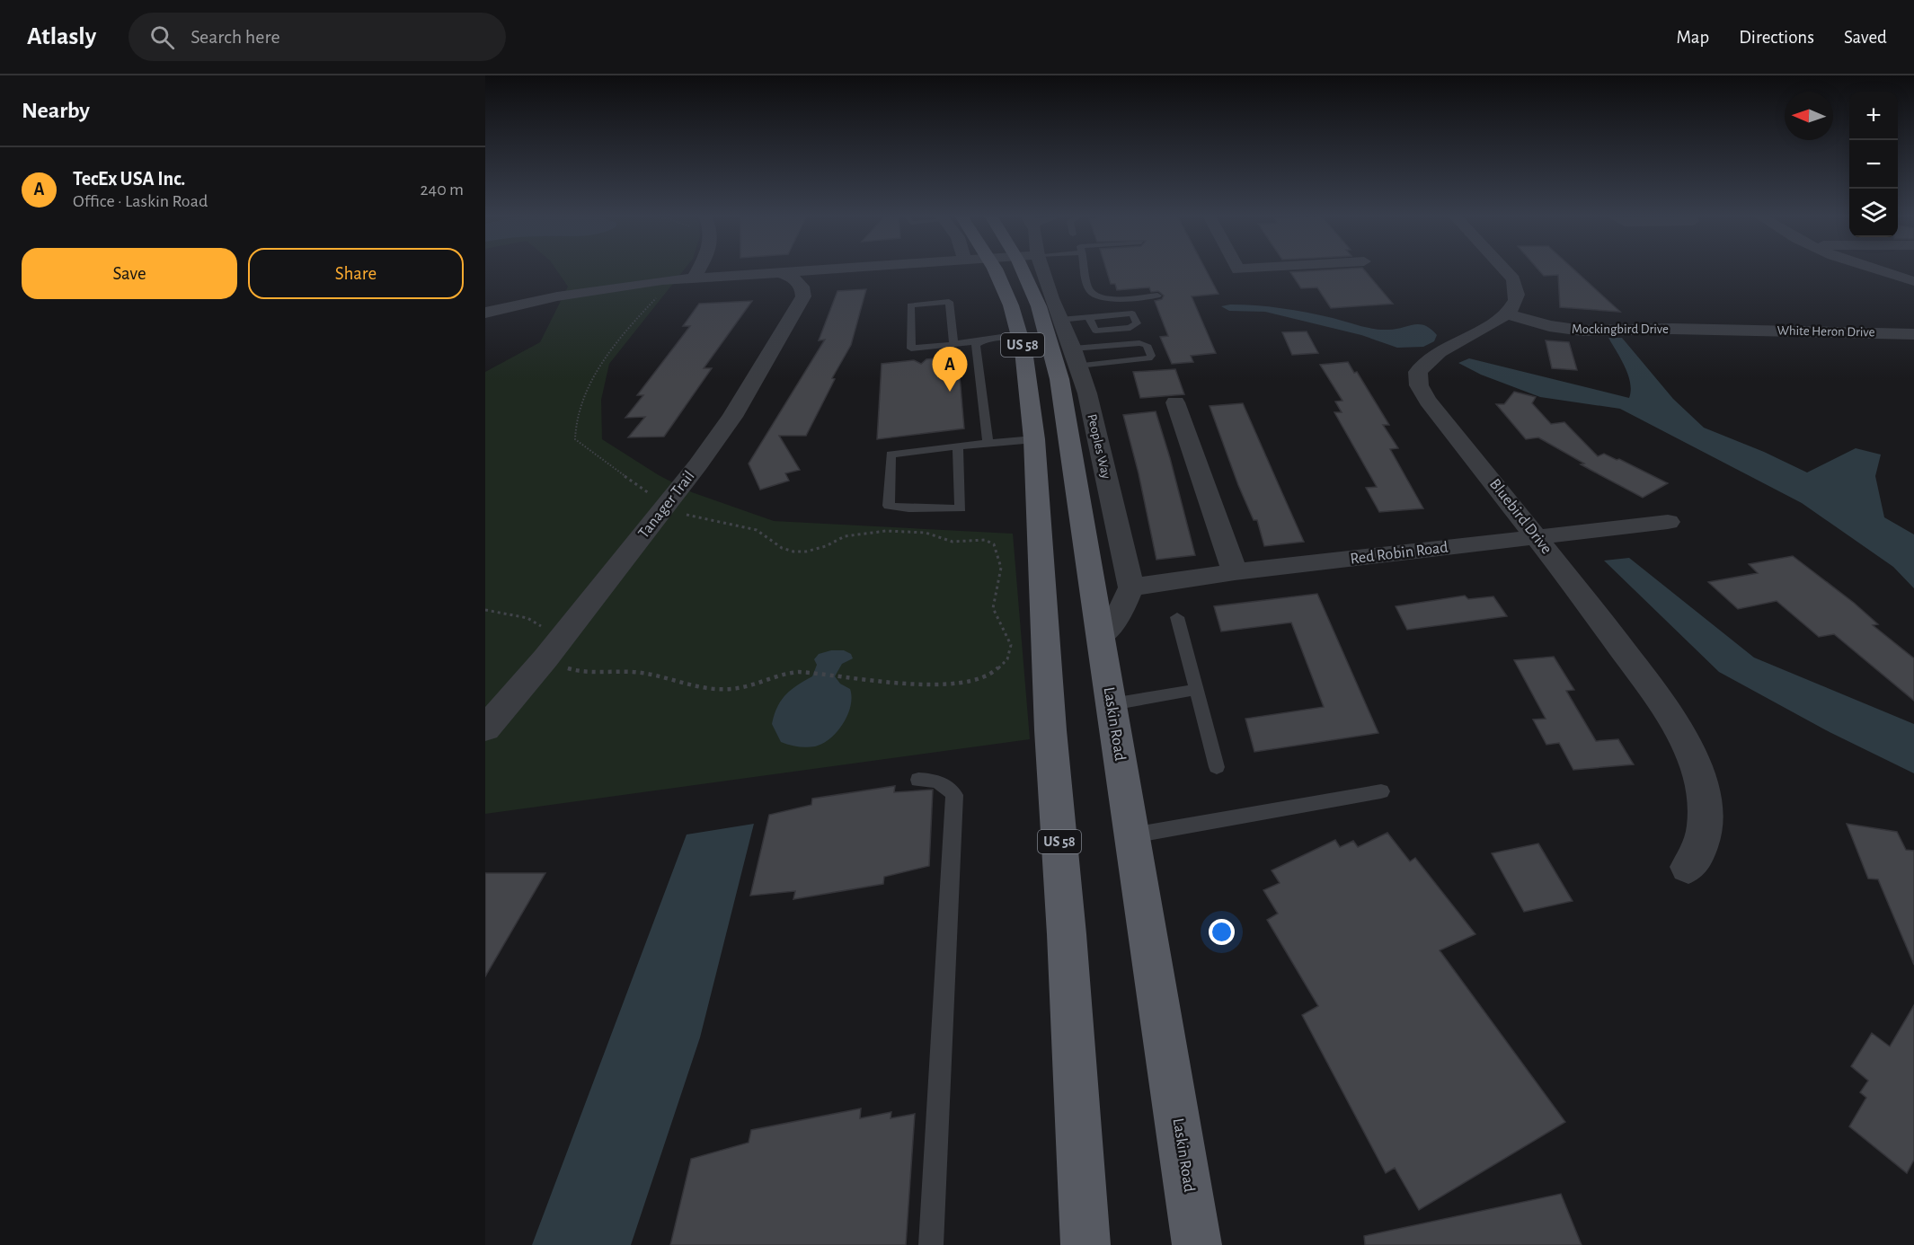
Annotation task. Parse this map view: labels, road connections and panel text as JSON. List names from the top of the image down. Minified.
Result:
{"streets":{"main road":["US 58","Laskin Road"],"street":["Mockingbird Drive","White Heron Drive","Peoples Way","Tanager Trail","Bluebird Drive","Red Robin Road"]},"crossings":[["Mockingbird Drive","White Heron Drive"],["Mockingbird Drive","Bluebird Drive"],["Peoples Way","Red Robin Road"],["Bluebird Drive","Red Robin Road"]],"north":"left","page":{"header":"Atlasly","search":"Search here","nav":["Map","Directions","Saved"],"heading":"Nearby","map_buttons":["+","−"],"list":[{"mark":"A","name":"TecEx USA Inc.","note":"Office · Laskin Road","value":"240 m"}],"buttons":["Save","Share"],"pins":"A"}}
